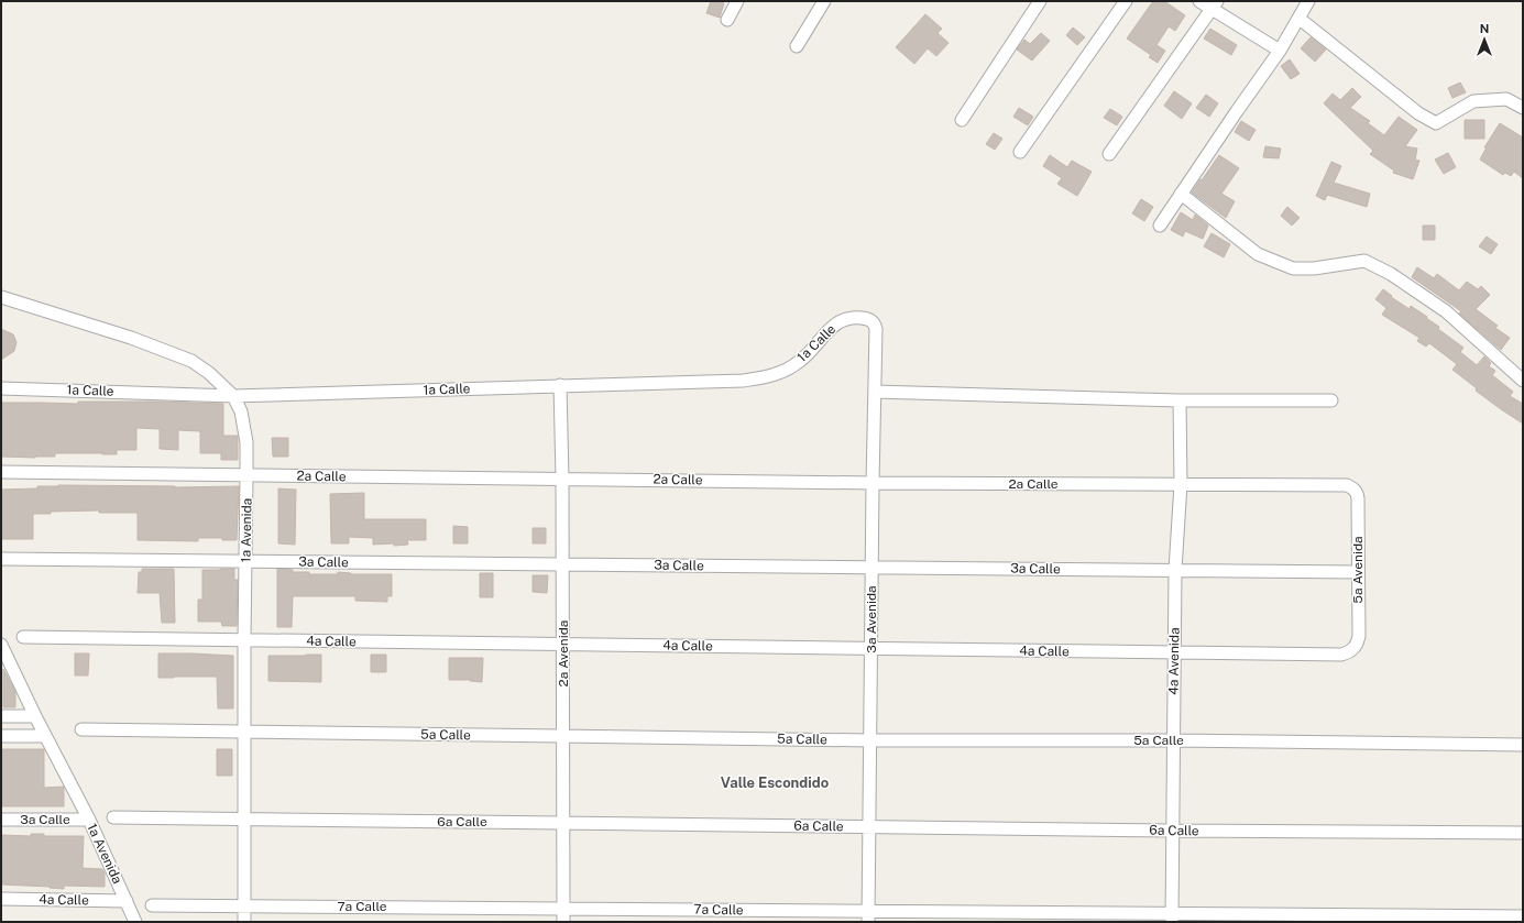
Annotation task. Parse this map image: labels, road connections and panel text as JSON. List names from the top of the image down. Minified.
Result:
{"streets":{"street":["1a Calle","2a Calle","1a Avenida","3a Calle","5a Avenida","3a Avenida","4a Calle","2a Avenida","4a Avenida","5a Calle","6a Calle","7a Calle"]},"crossings":[["1a Calle","1a Avenida"],["1a Calle","3a Avenida"],["1a Calle","2a Avenida"],["2a Calle","1a Avenida"],["2a Calle","5a Avenida"],["2a Calle","3a Avenida"],["2a Calle","2a Avenida"],["2a Calle","4a Avenida"],["1a Avenida","3a Calle"],["1a Avenida","4a Calle"],["1a Avenida","5a Calle"],["1a Avenida","6a Calle"],["1a Avenida","7a Calle"],["3a Calle","5a Avenida"],["3a Calle","3a Avenida"],["3a Calle","2a Avenida"],["3a Calle","4a Avenida"],["5a Avenida","4a Calle"],["3a Avenida","4a Calle"],["3a Avenida","5a Calle"],["3a Avenida","6a Calle"],["3a Avenida","7a Calle"],["4a Calle","2a Avenida"],["4a Calle","4a Avenida"],["2a Avenida","5a Calle"],["2a Avenida","6a Calle"],["2a Avenida","7a Calle"],["4a Avenida","5a Calle"],["4a Avenida","6a Calle"],["4a Avenida","7a Calle"]],"districts":["Valle Escondido"],"north":"top"}
